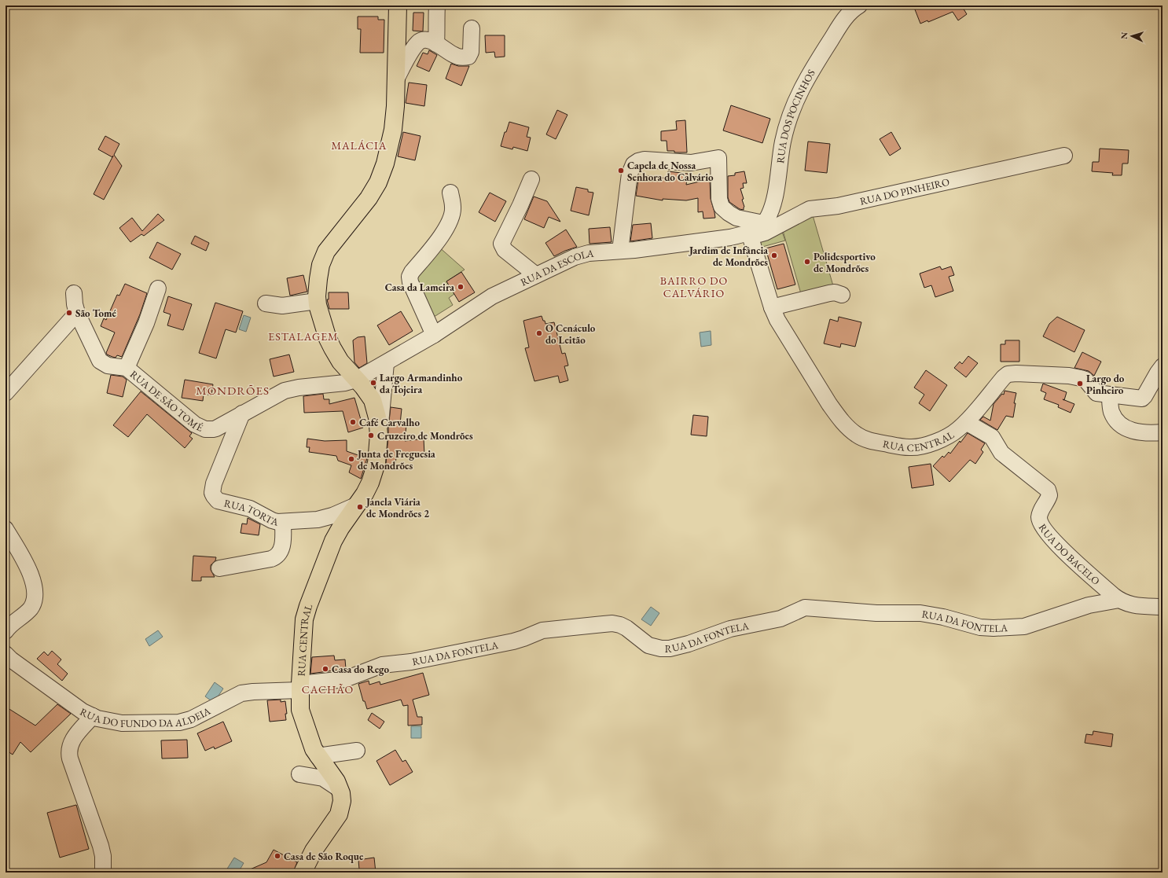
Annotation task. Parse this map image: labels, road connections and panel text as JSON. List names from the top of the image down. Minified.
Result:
{"streets":{"main road":["RUA CENTRAL"],"street":["RUA DOS POCINHOS","RUA DO PINHEIRO","RUA DA ESCOLA","RUA DE SÃO TOMÉ","RUA TORTA","RUA DO BACELO","RUA DA FONTELA","RUA DO FUNDO DA ALDEIA"]},"crossings":[["RUA DOS POCINHOS","RUA DO PINHEIRO"],["RUA DOS POCINHOS","RUA DA ESCOLA"],["RUA DOS POCINHOS","RUA CENTRAL"],["RUA DO PINHEIRO","RUA DA ESCOLA"],["RUA DO PINHEIRO","RUA CENTRAL"],["RUA DA ESCOLA","RUA CENTRAL"],["RUA DE SÃO TOMÉ","RUA TORTA"],["RUA CENTRAL","RUA TORTA"],["RUA CENTRAL","RUA DO BACELO"],["RUA CENTRAL","RUA DA FONTELA"],["RUA CENTRAL","RUA DO FUNDO DA ALDEIA"],["RUA DO BACELO","RUA DA FONTELA"],["RUA DA FONTELA","RUA DO FUNDO DA ALDEIA"]],"districts":["MALÁCIA","BAIRRO DO CALVÁRIO","ESTALAGEM","MONDRÕES","CACHÃO"],"places":["Capela de Nossa Senhora do Calvário","Jardim de Infância de Mondrões","Polidesportivo de Mondrões","Casa da Lameira","São Tomé","O Cenáculo do Leitão","Largo Armandinho da Tojeira","Largo do Pinheiro","Café Carvalho","Cruzeiro de Mondrões","Junta de Freguesia de Mondrões","Janela Viária de Mondrões 2","Casa do Rego","Casa de São Roque"],"north":"left"}
